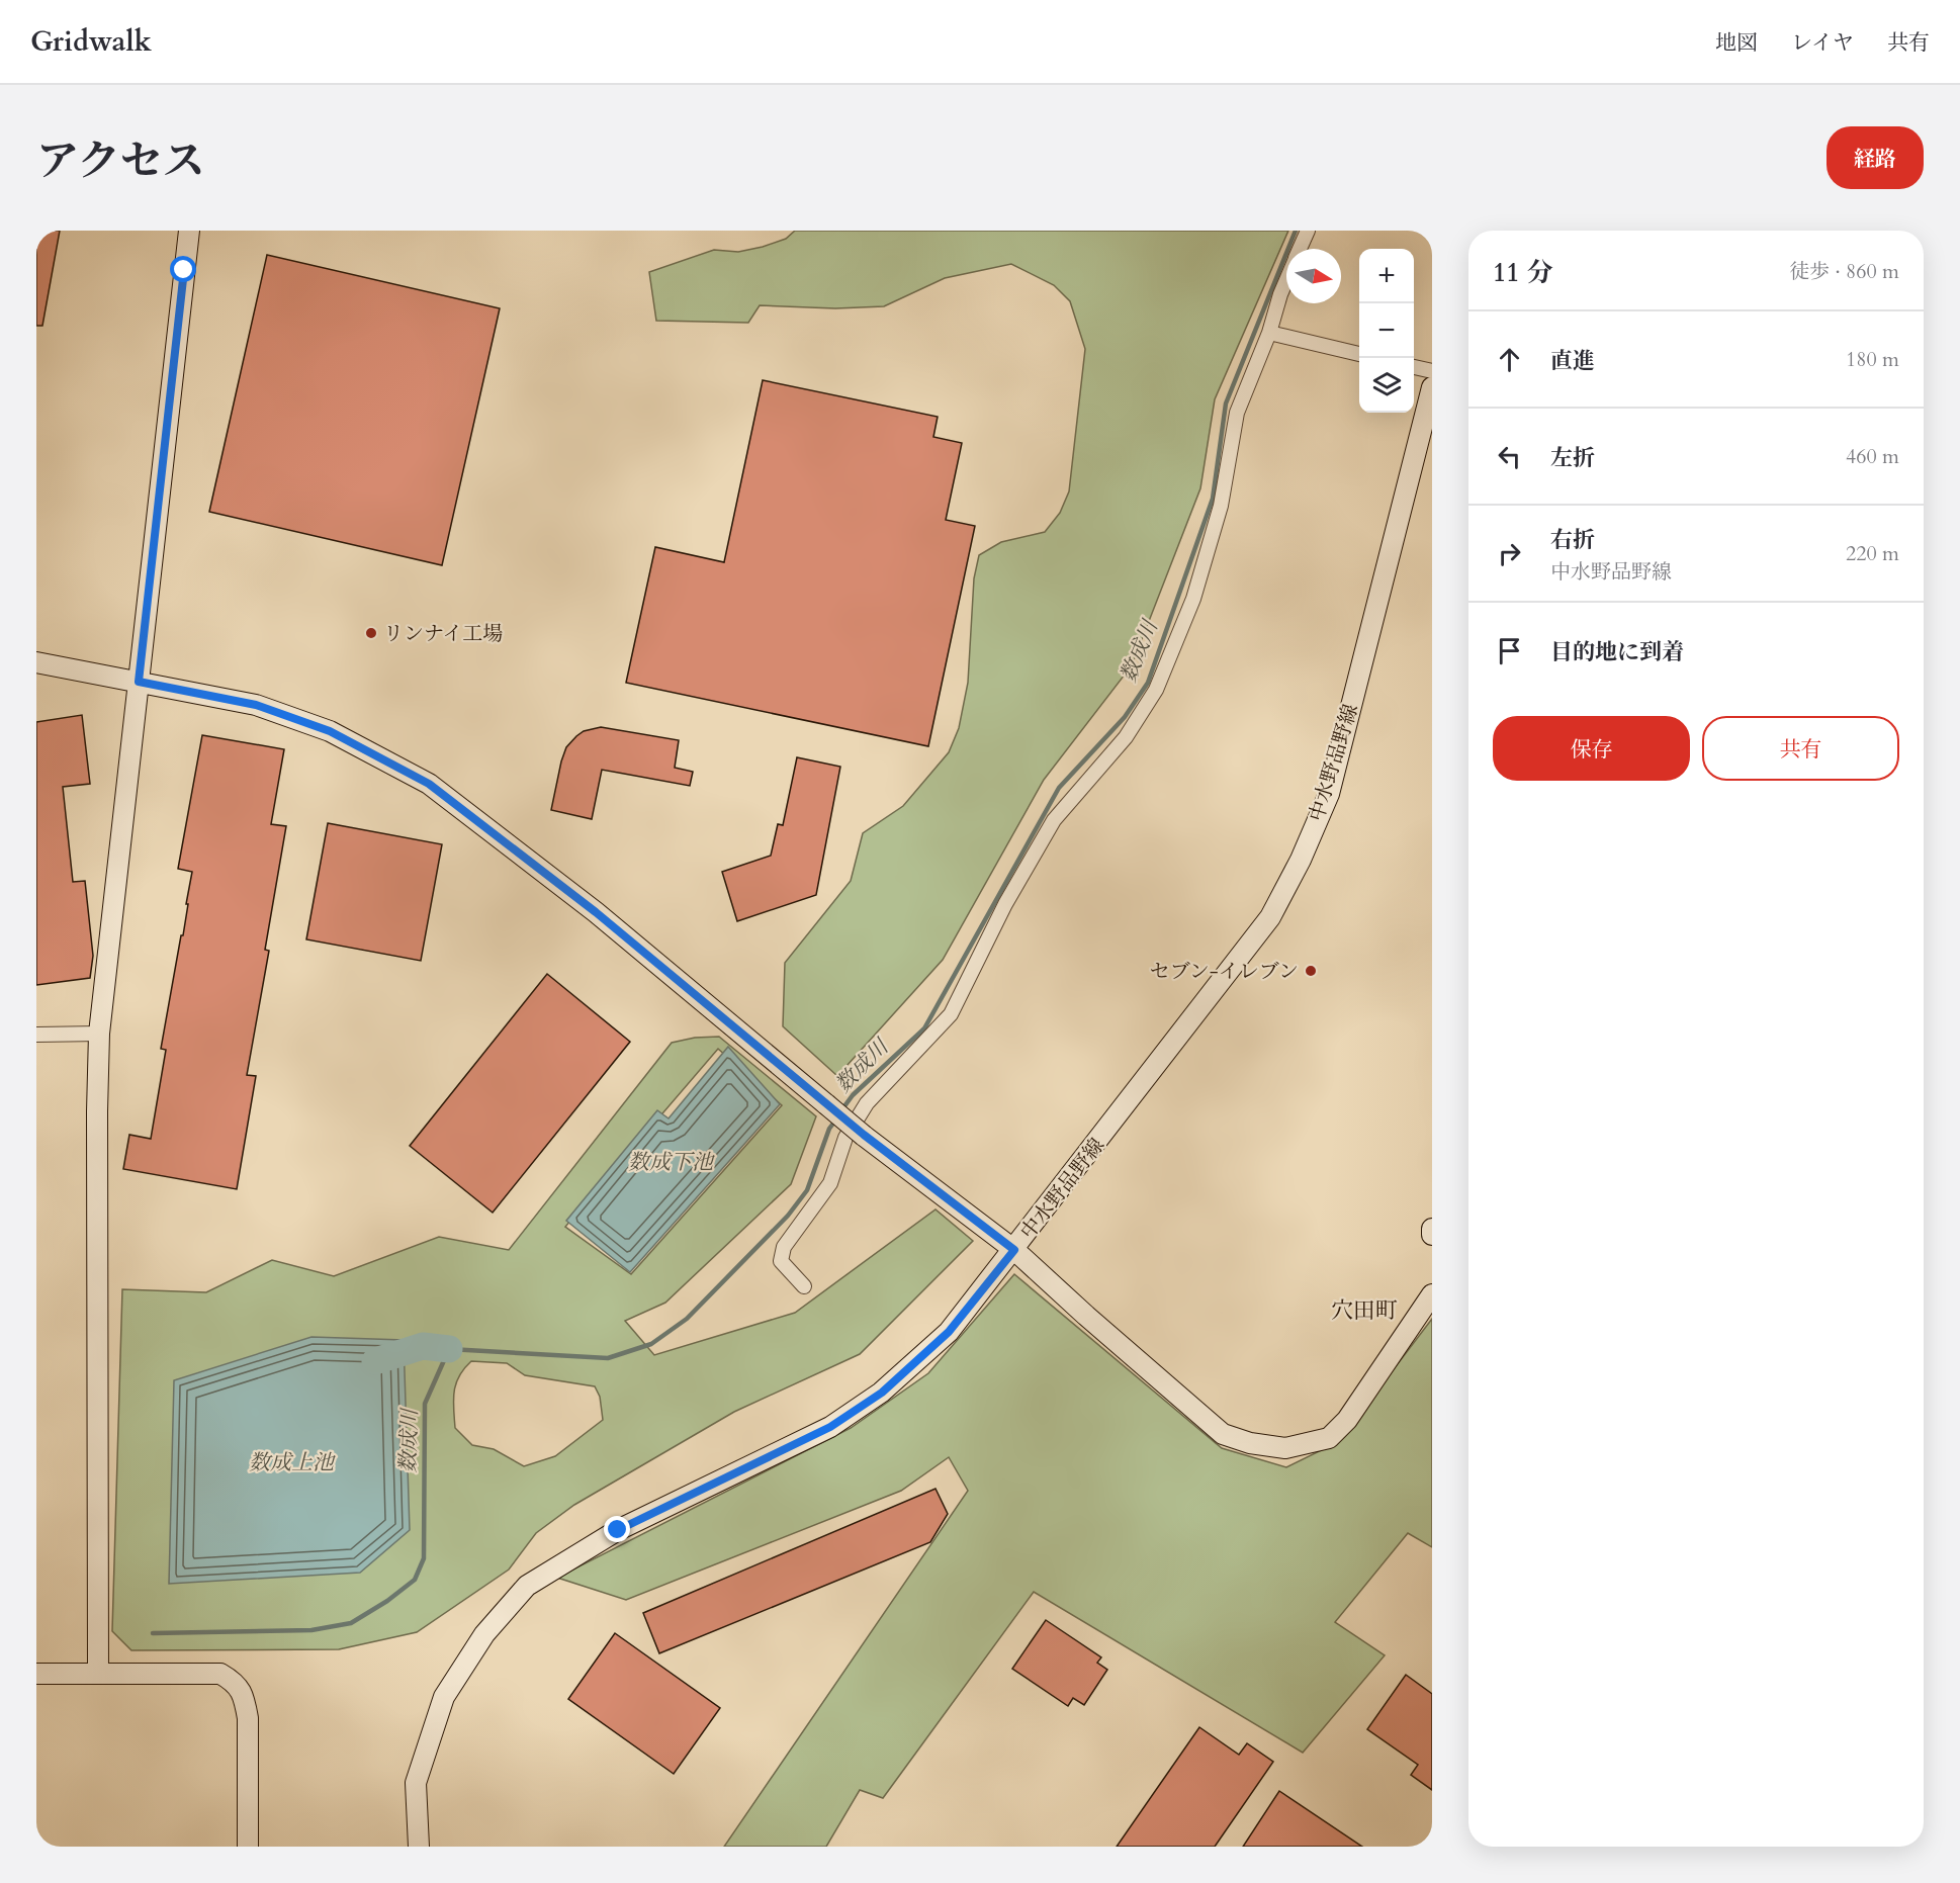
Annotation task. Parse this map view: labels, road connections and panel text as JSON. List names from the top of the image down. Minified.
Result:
{"streets":{"street":["中水野品野線"]},"districts":["穴田町"],"water":["数成川","数成下池","数成上池"],"places":["リンナイ工場","セブン-イレブン"],"north":"right","page":{"header":"Gridwalk","nav":["地図","レイヤ","共有"],"title":"アクセス","buttons":["経路",["保存","共有"]],"heading":["11 分","徒歩 · 860 m"],"map_buttons":["+","−"],"list":[["直進","180 m"],["左折","460 m"],["右折","中水野品野線","220 m"],"目的地に到着"]}}
